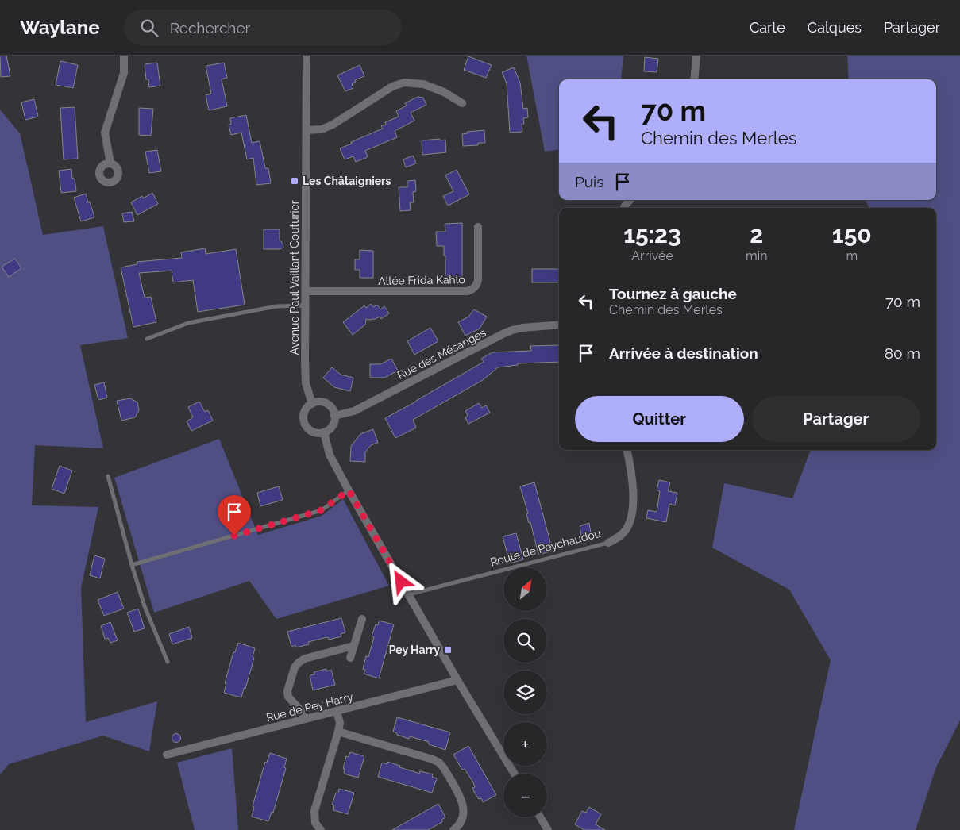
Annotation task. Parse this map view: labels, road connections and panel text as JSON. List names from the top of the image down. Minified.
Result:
{"streets":{"street":["Avenue Paul Vaillant Couturier","Allée Frida Kahlo","Rue des Mésanges","Route de Peychaudou","Rue de Pey Harry"]},"crossings":[["Avenue Paul Vaillant Couturier","Allée Frida Kahlo"],["Avenue Paul Vaillant Couturier","Rue des Mésanges"]],"places":{"transit":["Les Châtaigniers","Pey Harry"]},"north":"top right","page":{"header":"Waylane","search":"Rechercher","nav":["Carte","Calques","Partager"],"turn":["70 m","Chemin des Merles"],"then":"Puis","eta":["15:23","Arrivée","2","min","150","m"],"list":[{"name":"Tournez à gauche","note":"Chemin des Merles","value":"70 m"},{"name":"Arrivée à destination","value":"80 m"}],"buttons":["Quitter","Partager"],"map_buttons":["+","−"]}}
